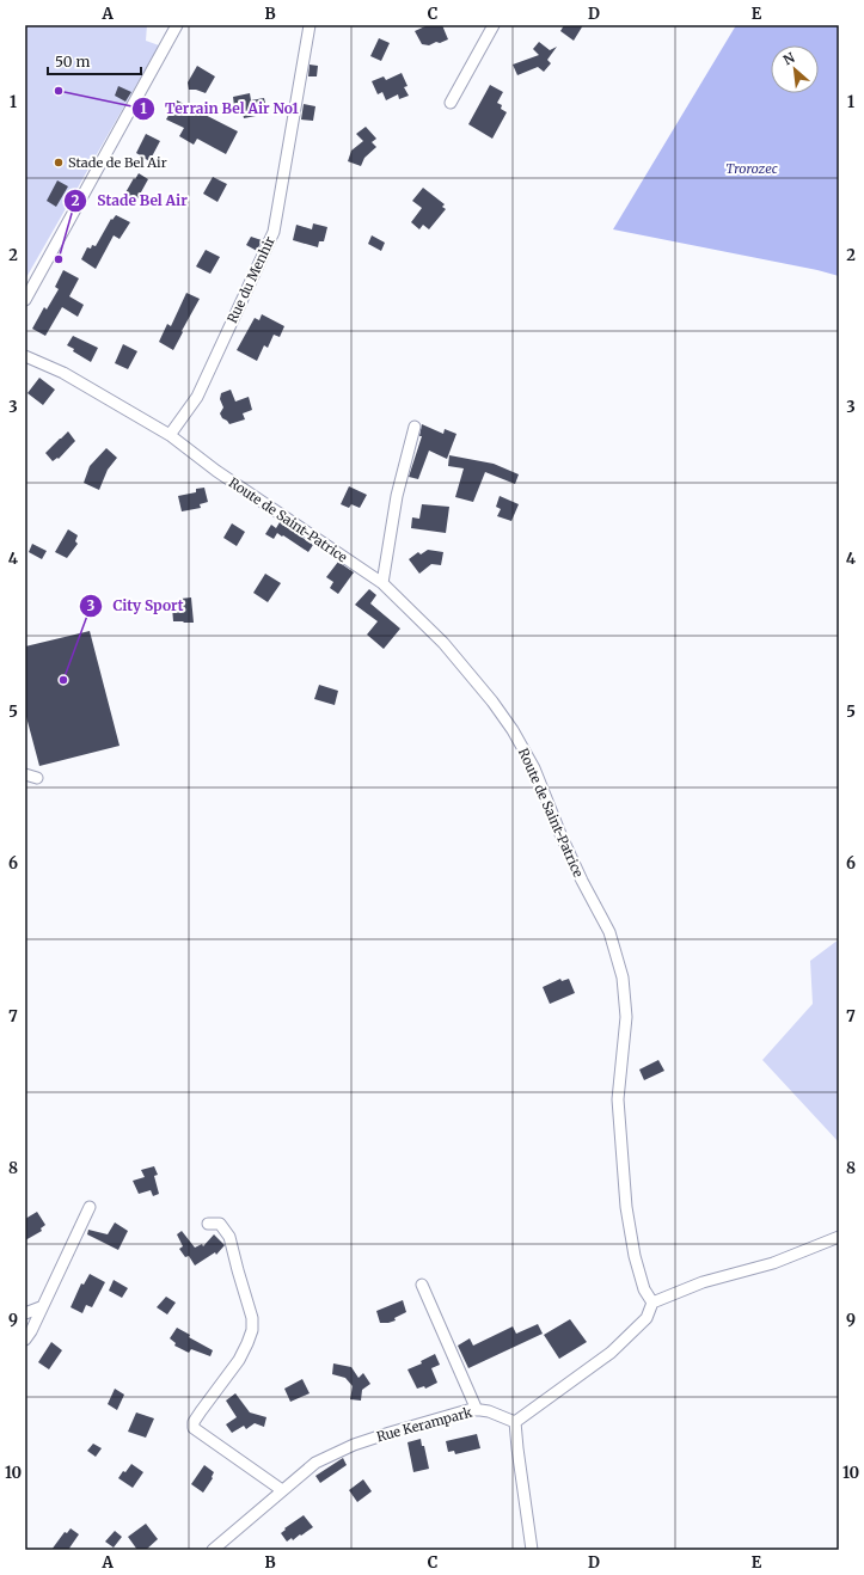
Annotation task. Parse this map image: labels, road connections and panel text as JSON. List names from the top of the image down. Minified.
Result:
{"streets":{"street":["Rue du Menhir","Route de Saint-Patrice","Rue Kerampark"]},"crossings":[["Rue du Menhir","Route de Saint-Patrice"]],"parks":["Trorozec"],"places":["Terrain Bel Air No1","Stade de Bel Air","Stade Bel Air","City Sport"],"scale_bar":"50 m","north":"top left","grid":{"columns":["A","B","C","D","E"],"rows":["1","2","3","4","5","6","7","8","9","10"]}}
